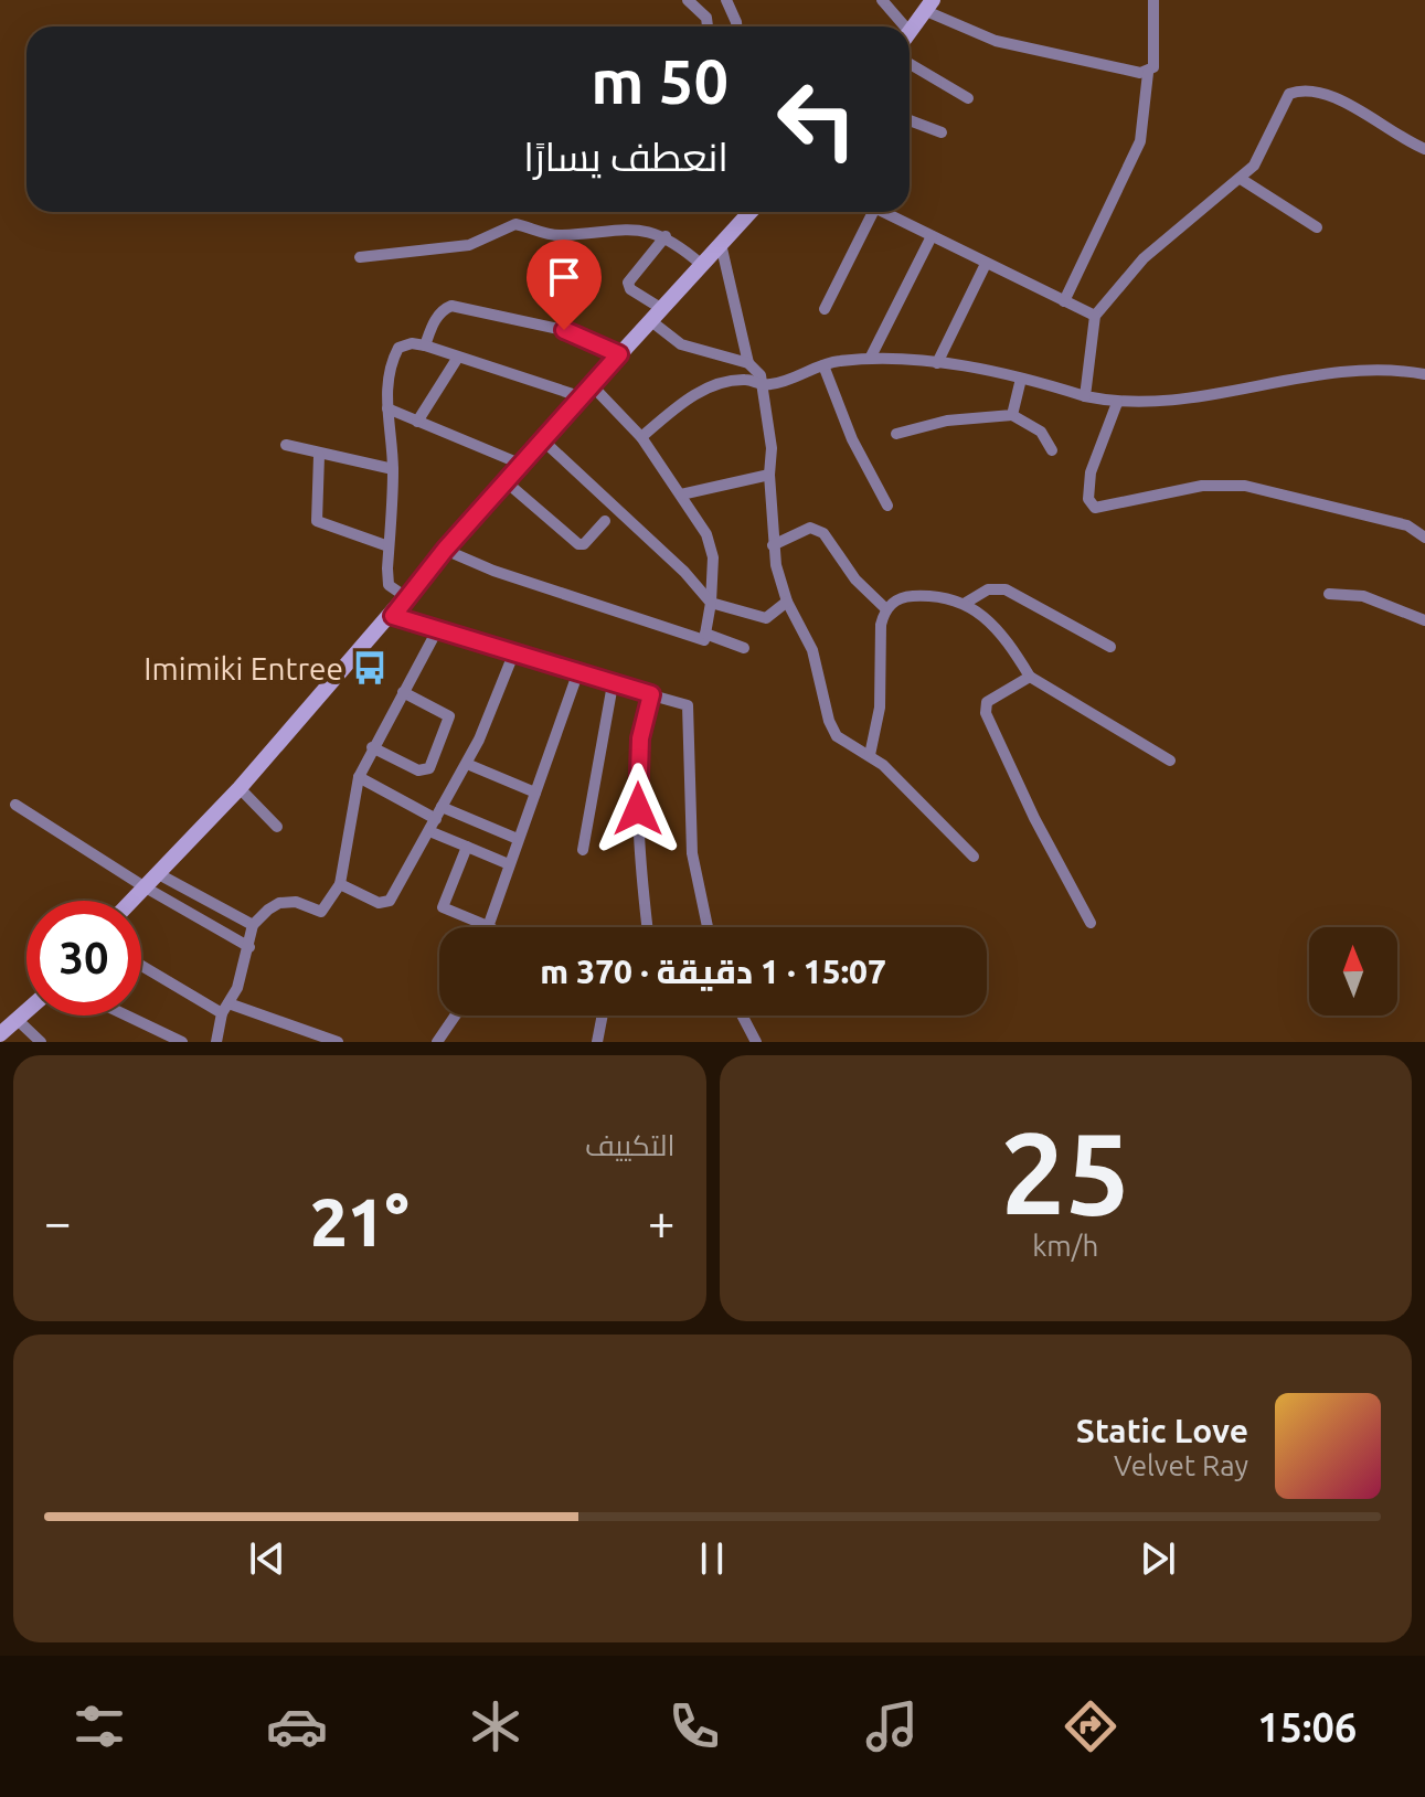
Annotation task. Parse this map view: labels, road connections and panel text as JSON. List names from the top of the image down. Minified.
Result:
{"places":{"bus stop":["Imimiki Entree"]},"north":"top","page":{"turn":["50 m","انعطف يسارًا"],"limit":"30","trip":"15:07 · 1 دقيقة · 370 m","tile":[["25","km/h"],"التكييف"],"heat":["−","21°","+"],"song":["Static Love","Velvet Ray"],"tabs":"15:06"}}
